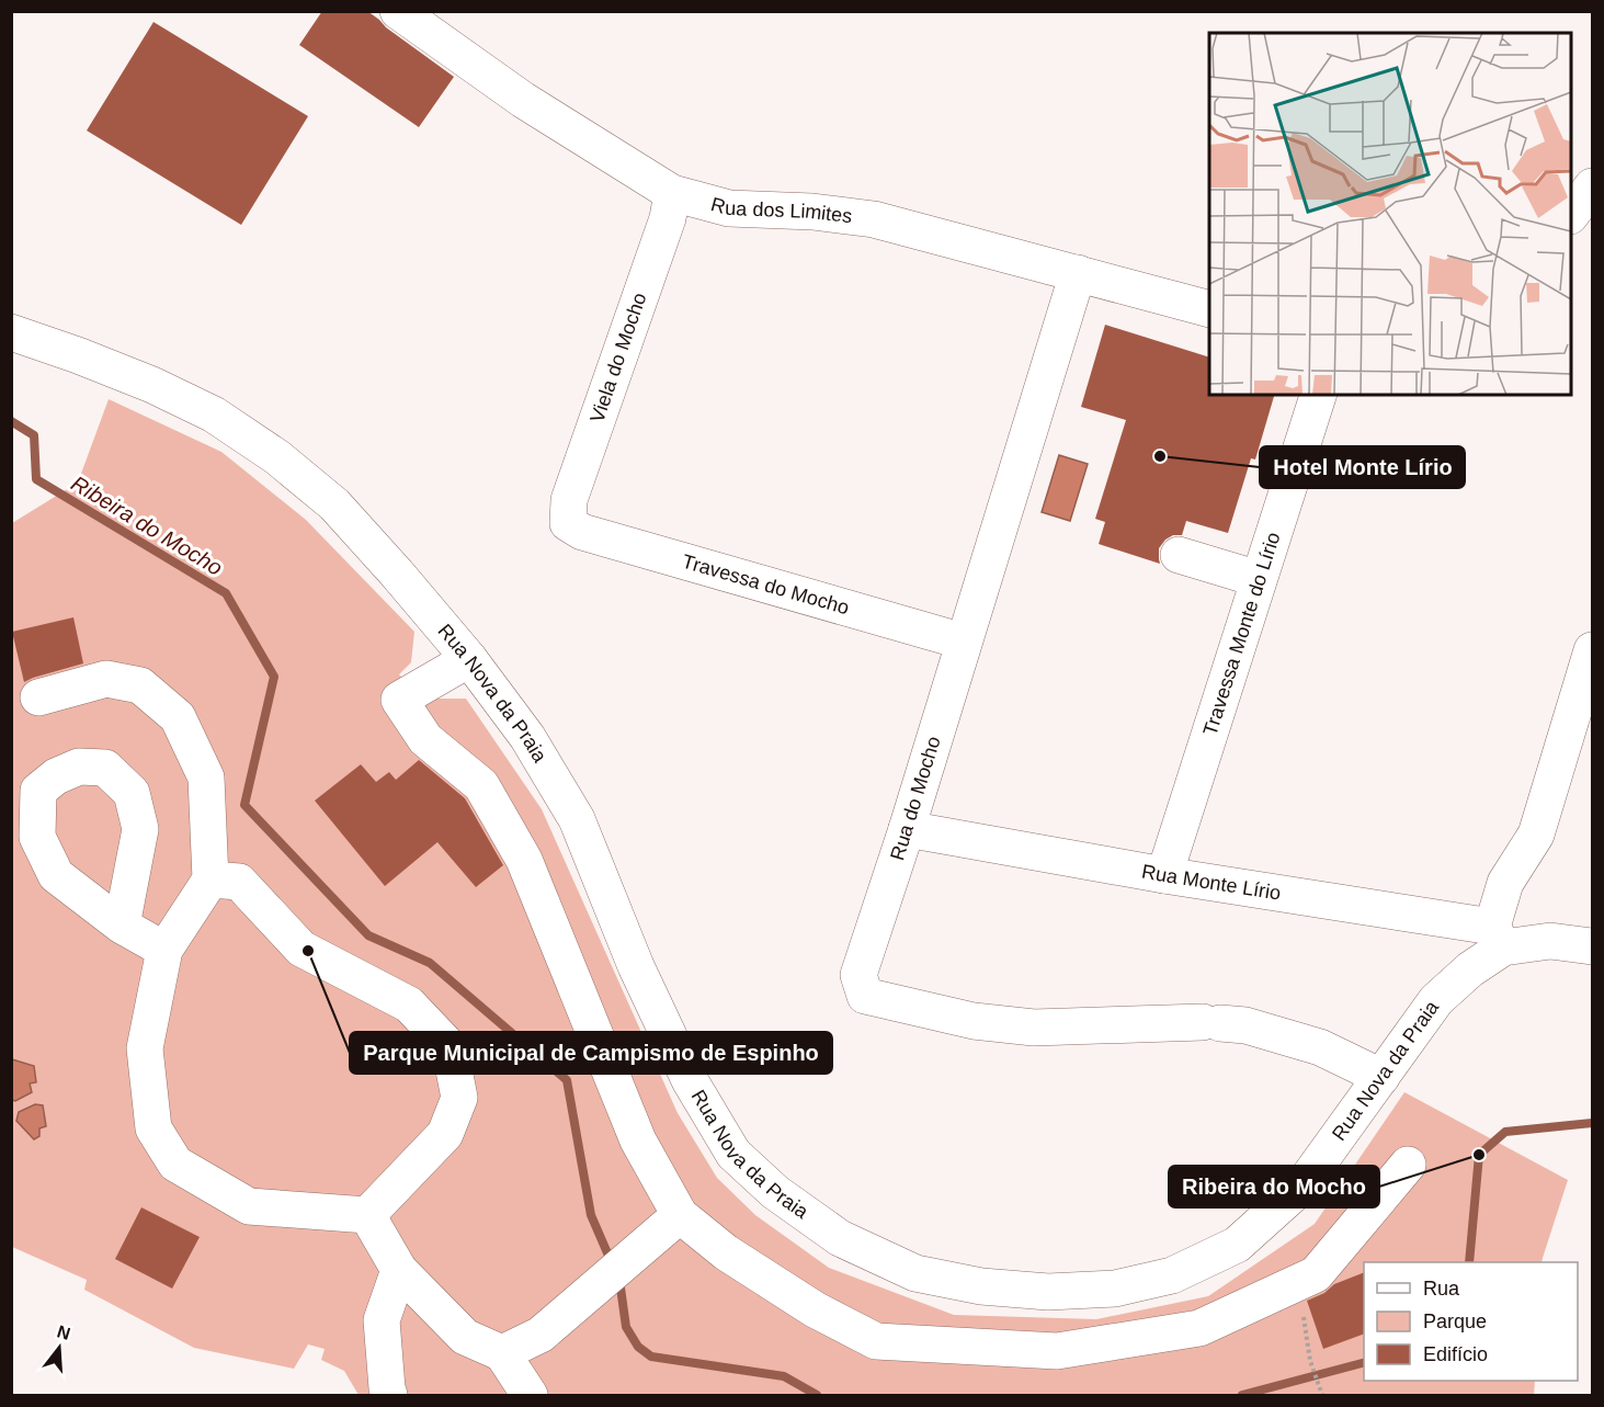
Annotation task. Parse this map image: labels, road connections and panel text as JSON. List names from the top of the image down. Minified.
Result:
{"streets":{"street":["Rua dos Limites","Viela do Mocho","Travessa do Mocho","Travessa Monte do Lírio","Rua Nova da Praia","Rua do Mocho","Rua Monte Lírio"]},"crossings":[["Rua dos Limites","Viela do Mocho"],["Rua dos Limites","Rua do Mocho"],["Viela do Mocho","Travessa do Mocho"],["Travessa do Mocho","Rua do Mocho"],["Travessa Monte do Lírio","Rua Monte Lírio"],["Rua Nova da Praia","Rua do Mocho"],["Rua Nova da Praia","Rua Monte Lírio"],["Rua do Mocho","Rua Monte Lírio"]],"water":["Ribeira do Mocho"],"places":["Hotel Monte Lírio","Parque Municipal de Campismo de Espinho","Ribeira do Mocho"],"legend":["Rua","Parque","Edifício"],"north":"top"}
